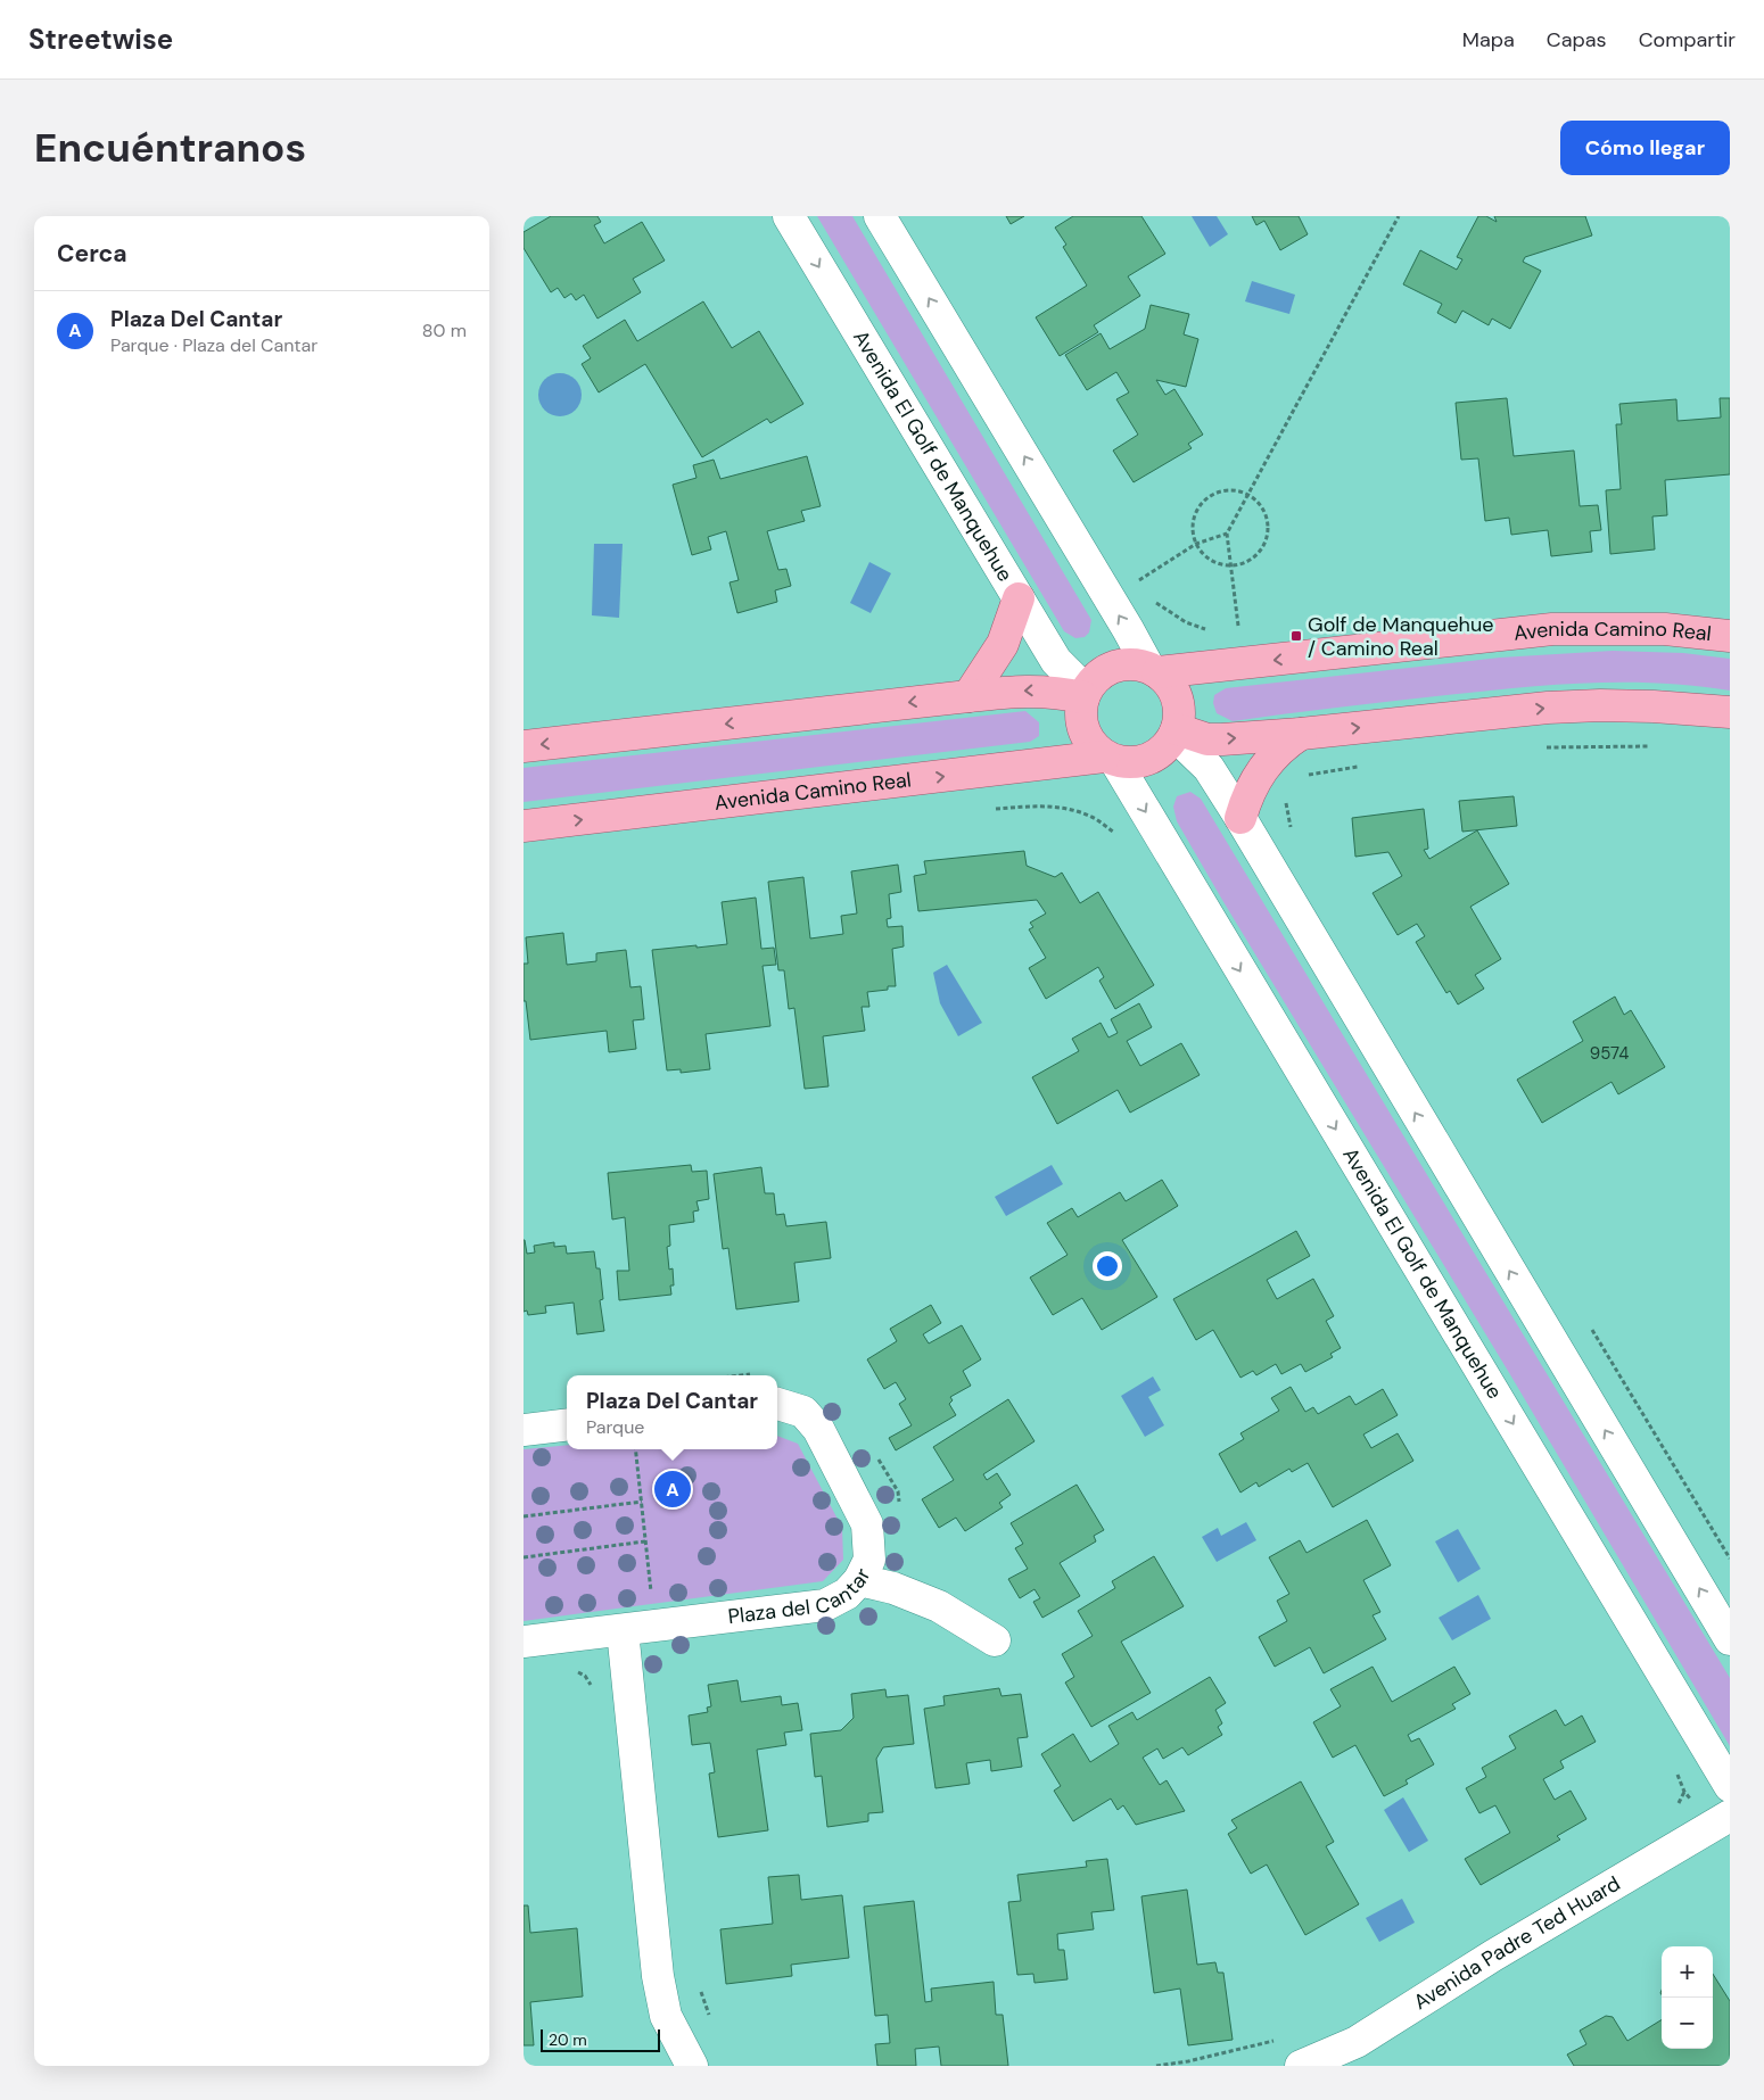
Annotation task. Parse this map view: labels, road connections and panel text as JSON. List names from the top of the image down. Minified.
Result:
{"streets":{"main road":["Avenida Camino Real"],"street":["Avenida El Golf de Manquehue","Plaza del Cantar","Avenida Padre Ted Huard"]},"crossings":[["Avenida El Golf de Manquehue","Avenida Camino Real"]],"places":{"transit":["Golf de Manquehue / Camino Real"]},"house_numbers":["9574"],"scale_bar":"20 m","page":{"header":"Streetwise","nav":["Mapa","Capas","Compartir"],"buttons":"Cómo llegar","title":"Encuéntranos","heading":"Cerca","list":[{"mark":"A","name":"Plaza Del Cantar","note":"Parque · Plaza del Cantar","value":"80 m"}],"popup":["Plaza Del Cantar","Parque"],"pins":"A","map_buttons":["+","−"],"scale":"20 m"}}
